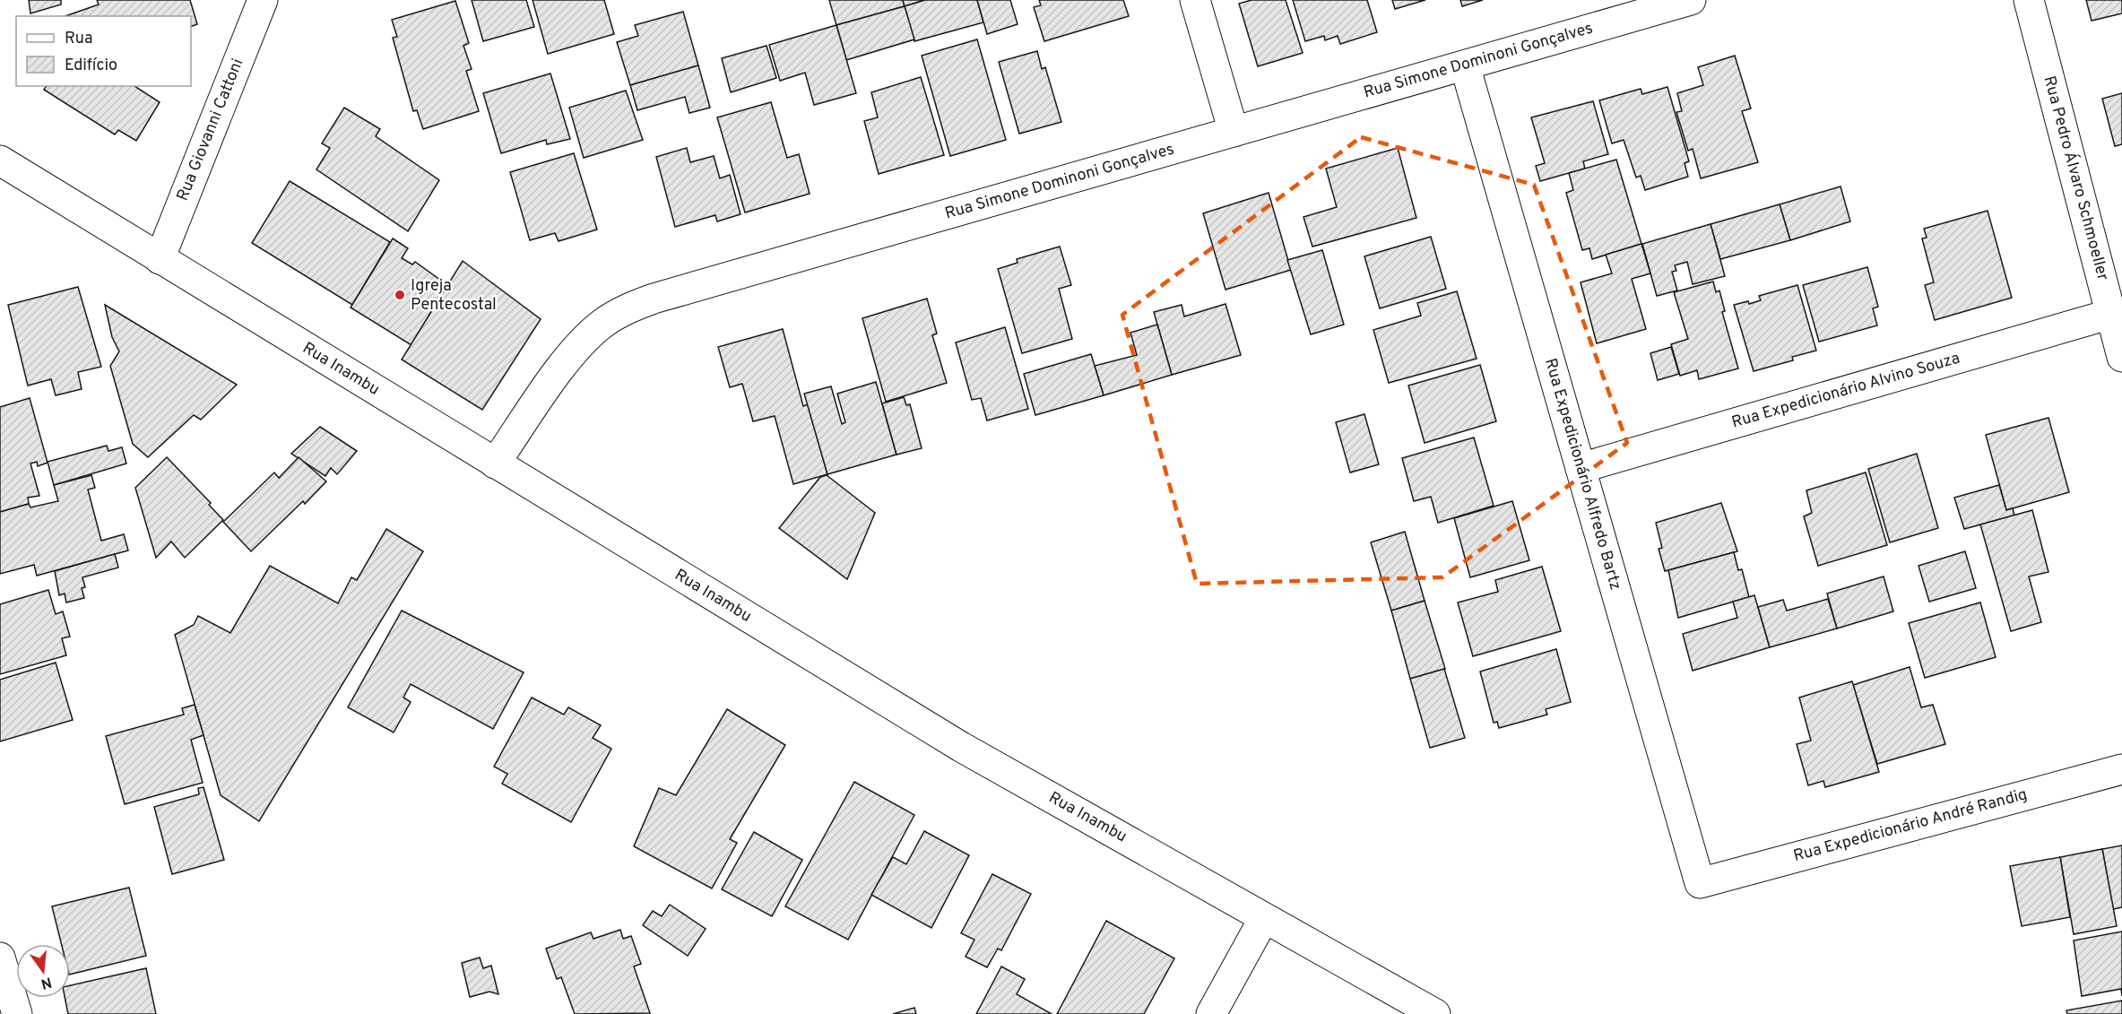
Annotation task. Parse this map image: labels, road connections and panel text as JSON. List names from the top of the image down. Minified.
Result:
{"streets":{"street":["Rua Simone Dominoni Gonçalves","Rua Giovanni Cattoni","Rua Pedro Álvaro Schmoeller","Rua Inambu","Rua Expedicionário Alvino Souza","Rua Expedicionário Alfredo Bartz","Rua Expedicionário André Randig"]},"crossings":[["Rua Simone Dominoni Gonçalves","Rua Inambu"],["Rua Simone Dominoni Gonçalves","Rua Expedicionário Alfredo Bartz"],["Rua Giovanni Cattoni","Rua Inambu"],["Rua Pedro Álvaro Schmoeller","Rua Expedicionário Alvino Souza"],["Rua Expedicionário Alvino Souza","Rua Expedicionário Alfredo Bartz"],["Rua Expedicionário Alfredo Bartz","Rua Expedicionário André Randig"]],"places":["Igreja Pentecostal"],"legend":["Rua","Edifício"],"north":"bottom"}
